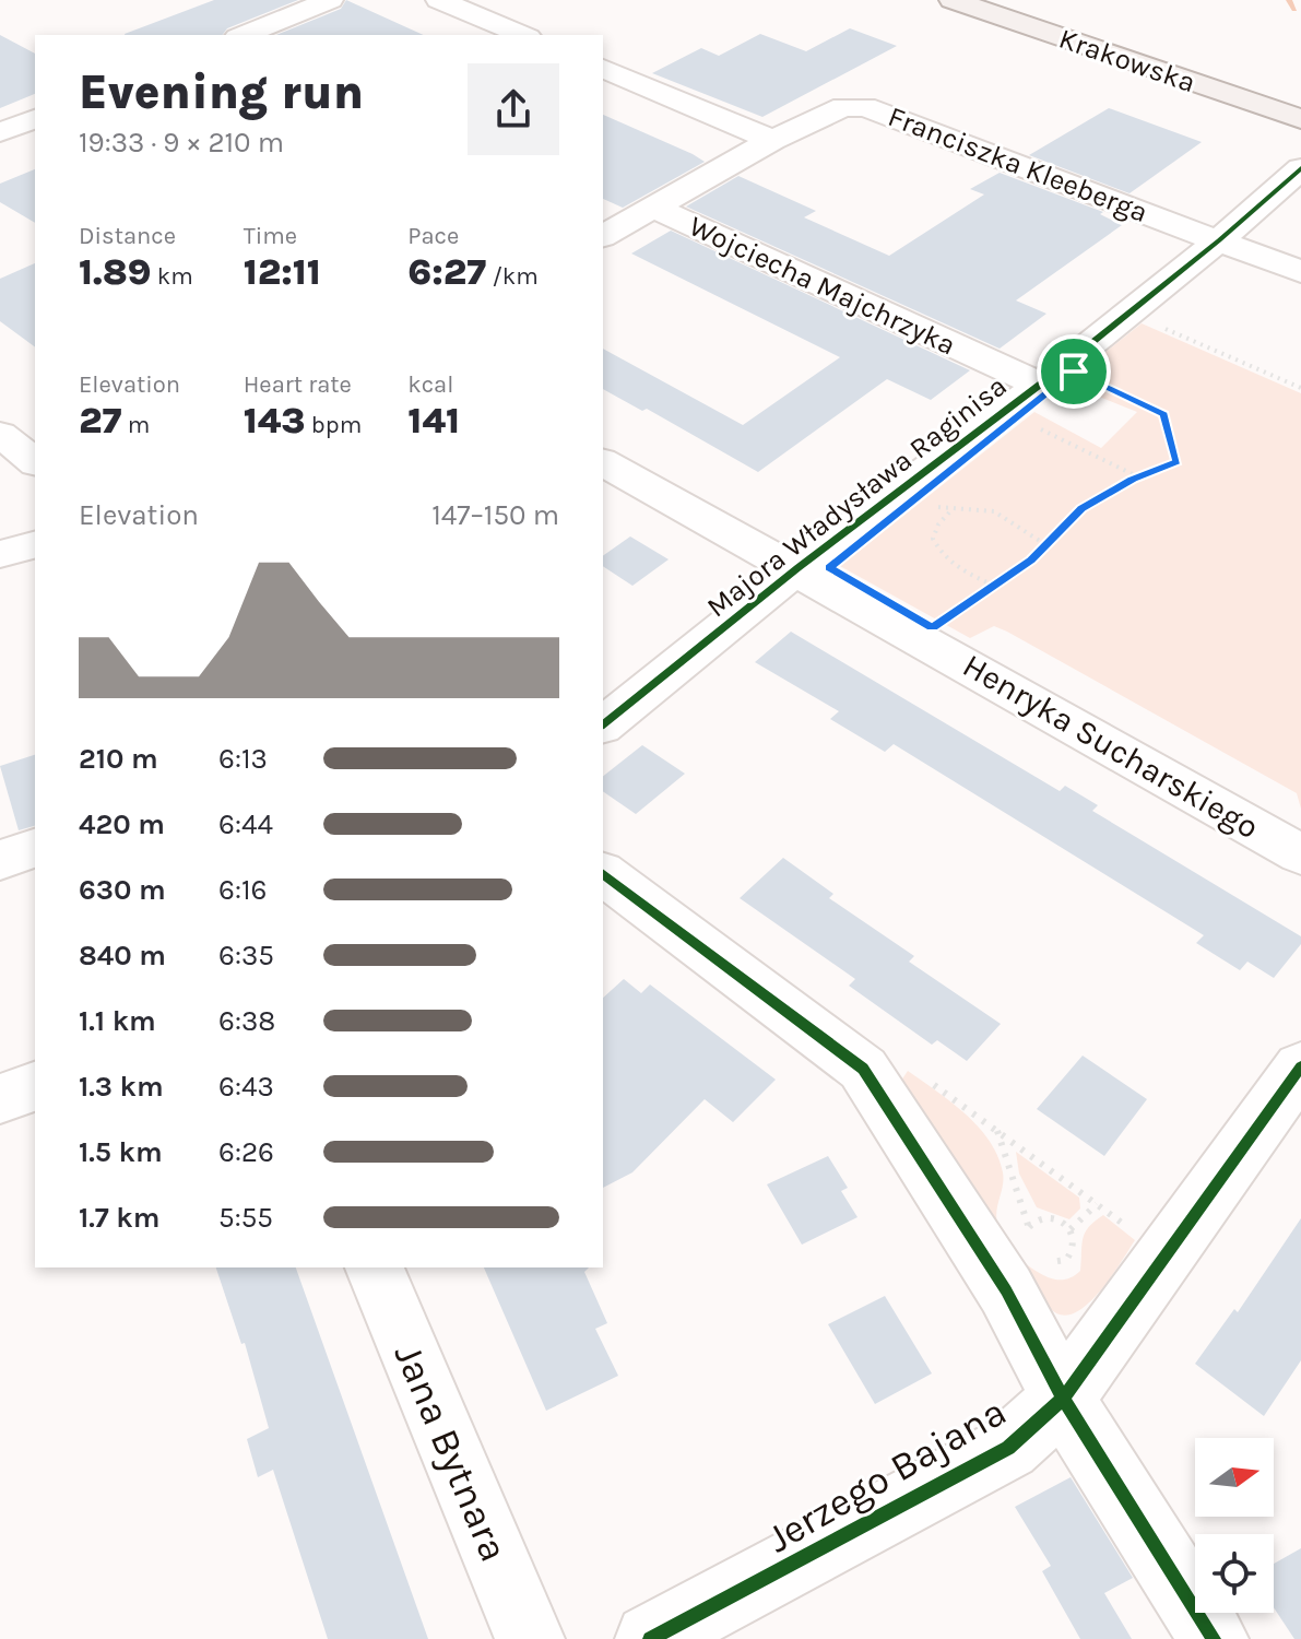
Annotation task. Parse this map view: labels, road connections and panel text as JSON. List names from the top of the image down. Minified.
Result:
{"streets":{"main road":["Krakowska"],"street":["Franciszka Kleeberga","Wojciecha Majchrzyka","Majora Władysława Raginisa","Henryka Sucharskiego","Jana Bytnara","Jerzego Bajana"]},"crossings":[["Franciszka Kleeberga","Wojciecha Majchrzyka"],["Franciszka Kleeberga","Majora Władysława Raginisa"],["Wojciecha Majchrzyka","Majora Władysława Raginisa"],["Majora Władysława Raginisa","Henryka Sucharskiego"]],"north":"right","page":{"heading":["Evening run","19:33 · 9 × 210 m"],"stats":[["Distance","1.89 km"],["Time","12:11"],["Pace","6:27 /km"],["Elevation","27 m"],["Heart rate","143 bpm"],["kcal","141"]],"chart":["Elevation","147–150 m"],"list":[{"name":"210 m","note":"6:13"},{"name":"420 m","note":"6:44"},{"name":"630 m","note":"6:16"},{"name":"840 m","note":"6:35"},{"name":"1.1 km","note":"6:38"},{"name":"1.3 km","note":"6:43"},{"name":"1.5 km","note":"6:26"},{"name":"1.7 km","note":"5:55"}]}}
